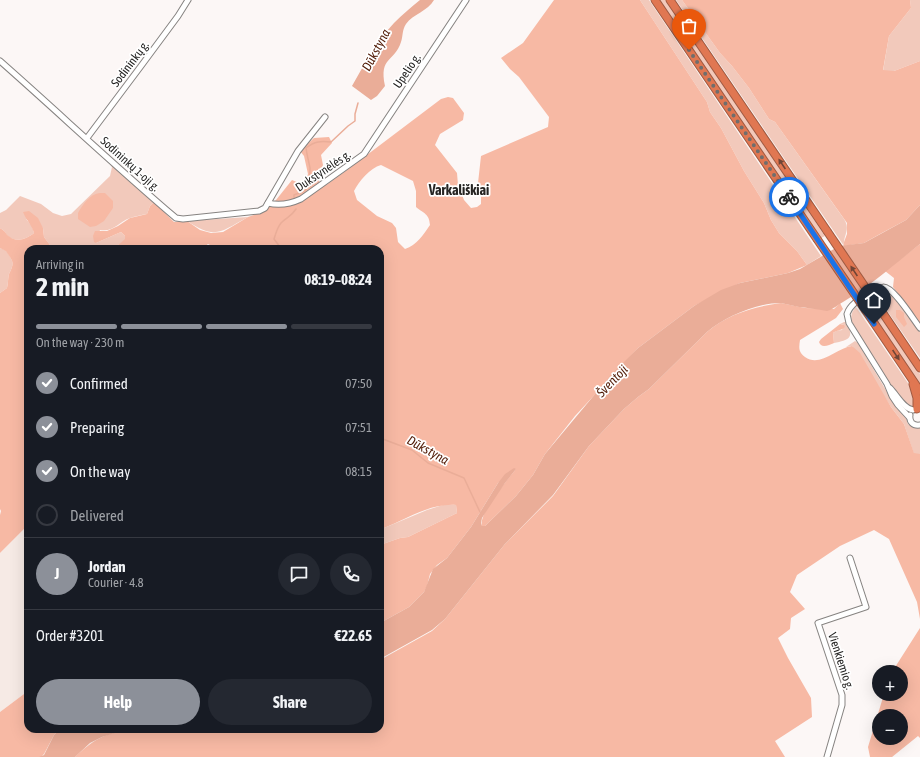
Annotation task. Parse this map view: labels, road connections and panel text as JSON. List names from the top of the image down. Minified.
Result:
{"streets":{"street":["Sodininkų g.","Upelio g.","Sodininkų 1-oji g.","Dukstynėlės g.","Vienkiemio g."]},"crossings":[["Sodininkų g.","Sodininkų 1-oji g."],["Upelio g.","Dukstynėlės g."],["Sodininkų 1-oji g.","Dukstynėlės g."]],"districts":["Varkališkiai"],"water":["Dūkstyna","Šventoji"],"page":{"heading":["2 min","Arriving in","08:19–08:24"],"panel":["Jordan","Courier · 4.8","Order #3201","€22.65"],"bar":"On the way · 230 m","list":[["Confirmed","07:50"],["Preparing","07:51"],["On the way","08:15"],"Delivered"],"round":"J","map_buttons":["+","−"],"buttons":["Help","Share"]}}
